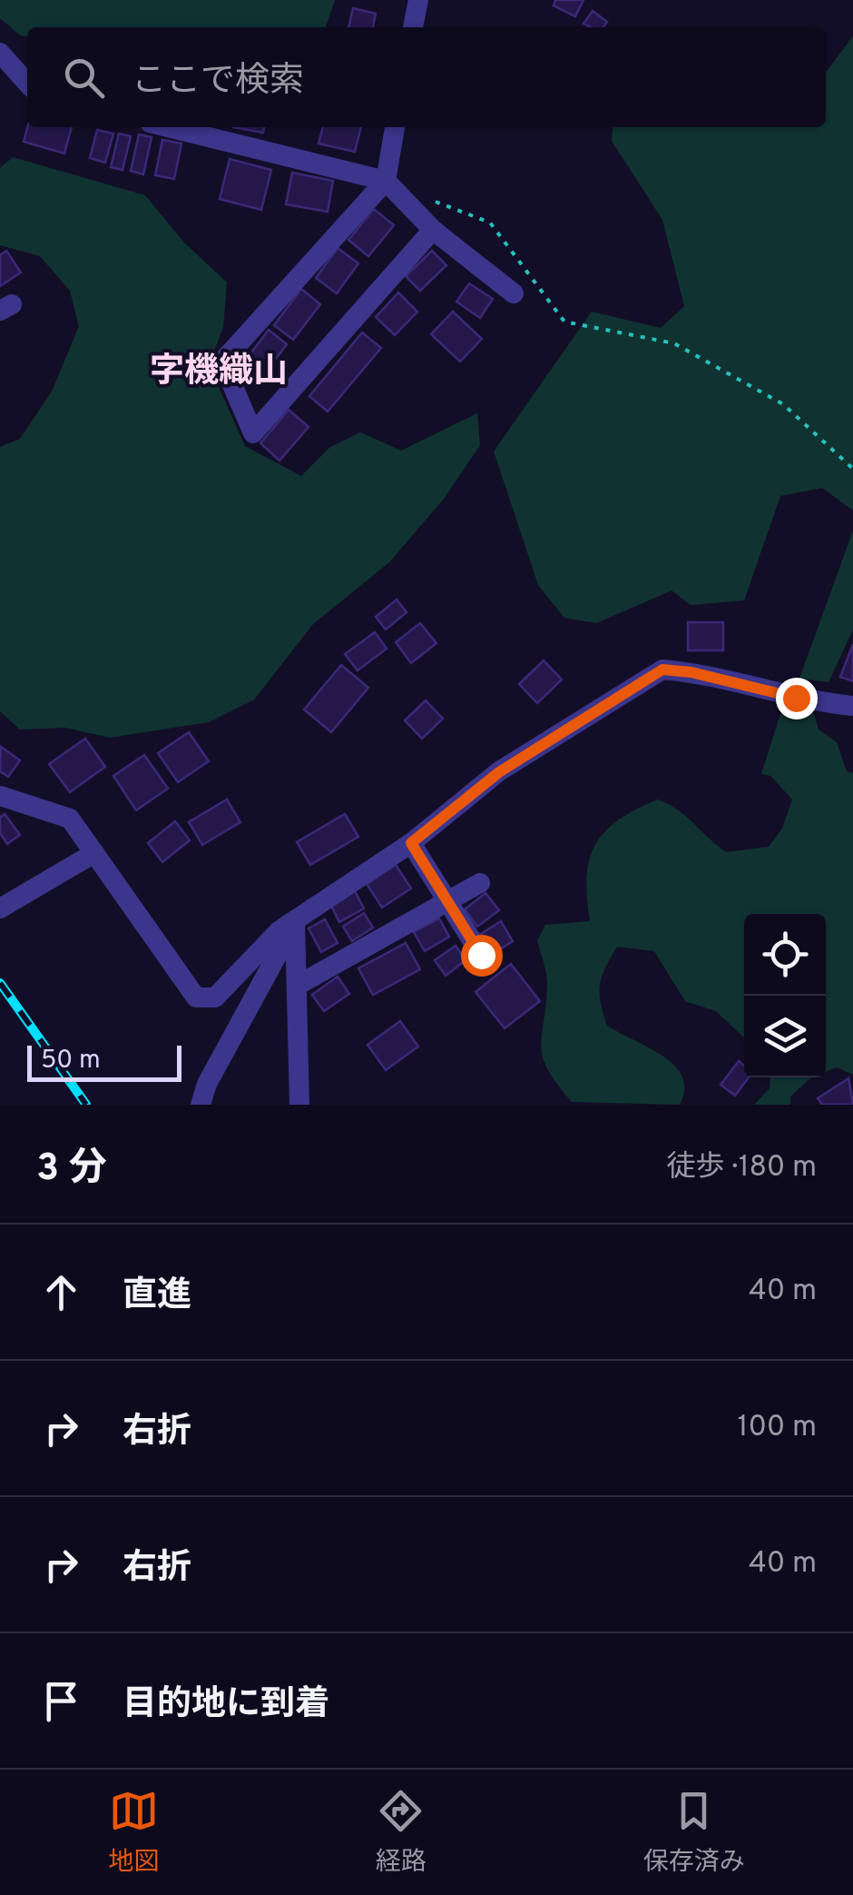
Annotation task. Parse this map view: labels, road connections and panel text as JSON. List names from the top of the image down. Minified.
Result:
{"districts":["字機織山"],"scale_bar":"50 m","page":{"search":"ここで検索","scale":"50 m","heading":["3 分","徒歩 · 180 m"],"list":[["直進","40 m"],["右折","100 m"],["右折","40 m"],"目的地に到着"],"nav":["地図","経路","保存済み"]}}
